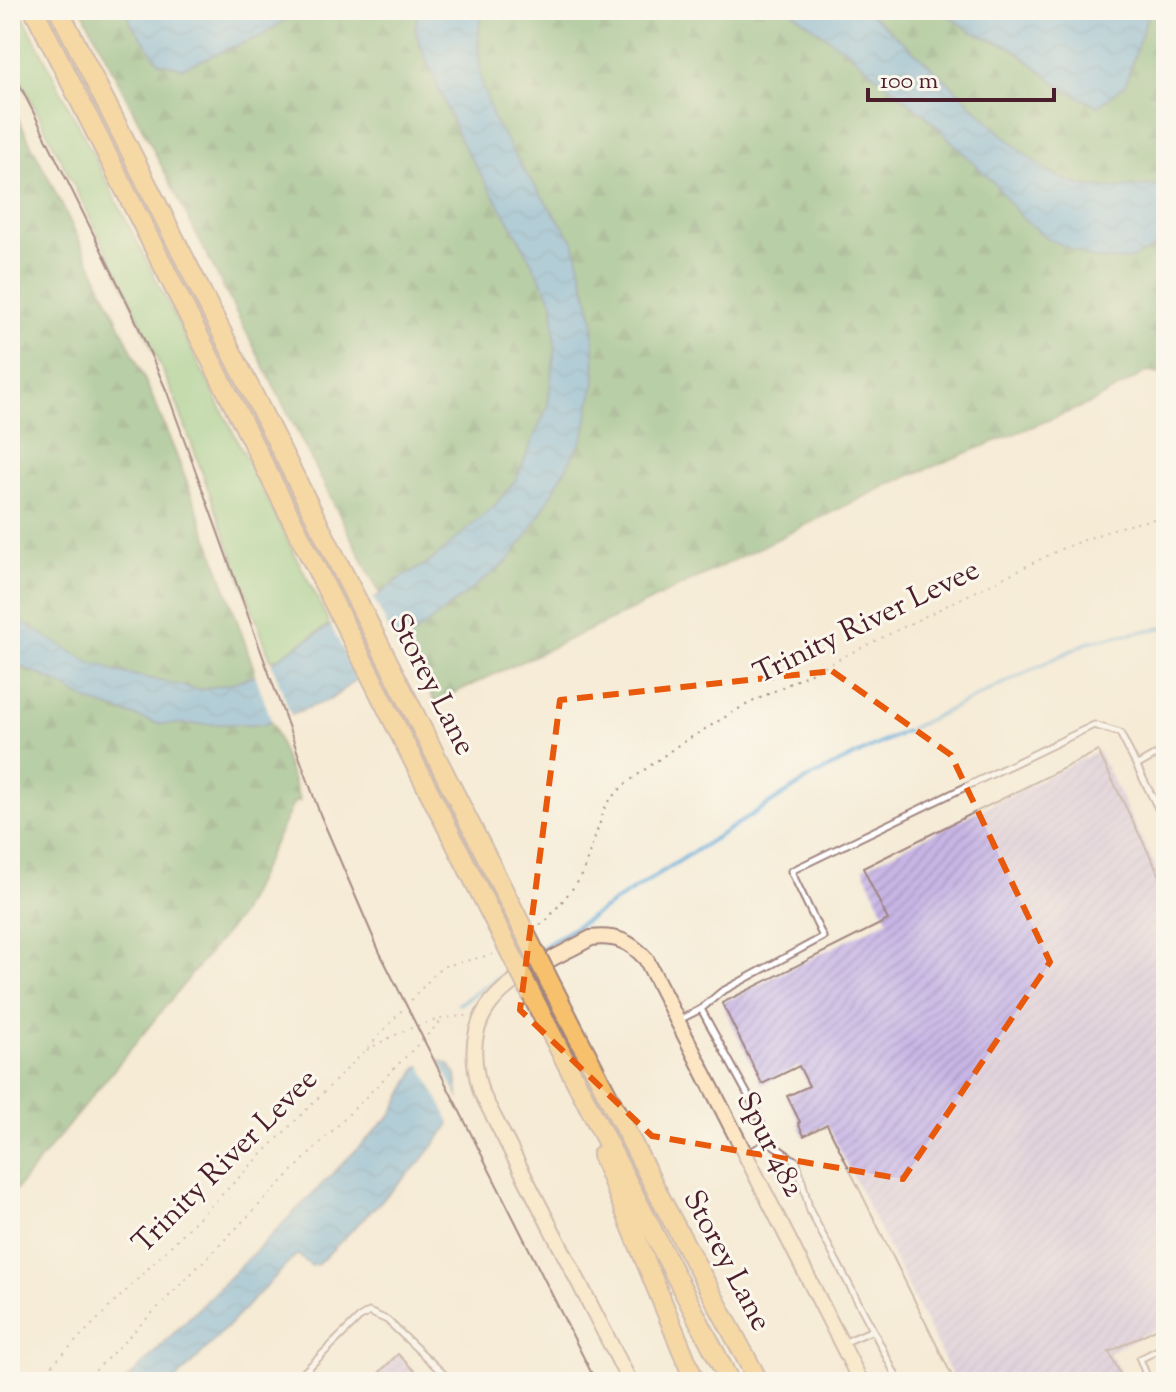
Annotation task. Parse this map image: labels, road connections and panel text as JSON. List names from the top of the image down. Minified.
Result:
{"streets":{"highway":["Storey Lane"],"main road":["Spur 482"],"path":["Trinity River Levee"]},"scale_bar":"100 m"}
